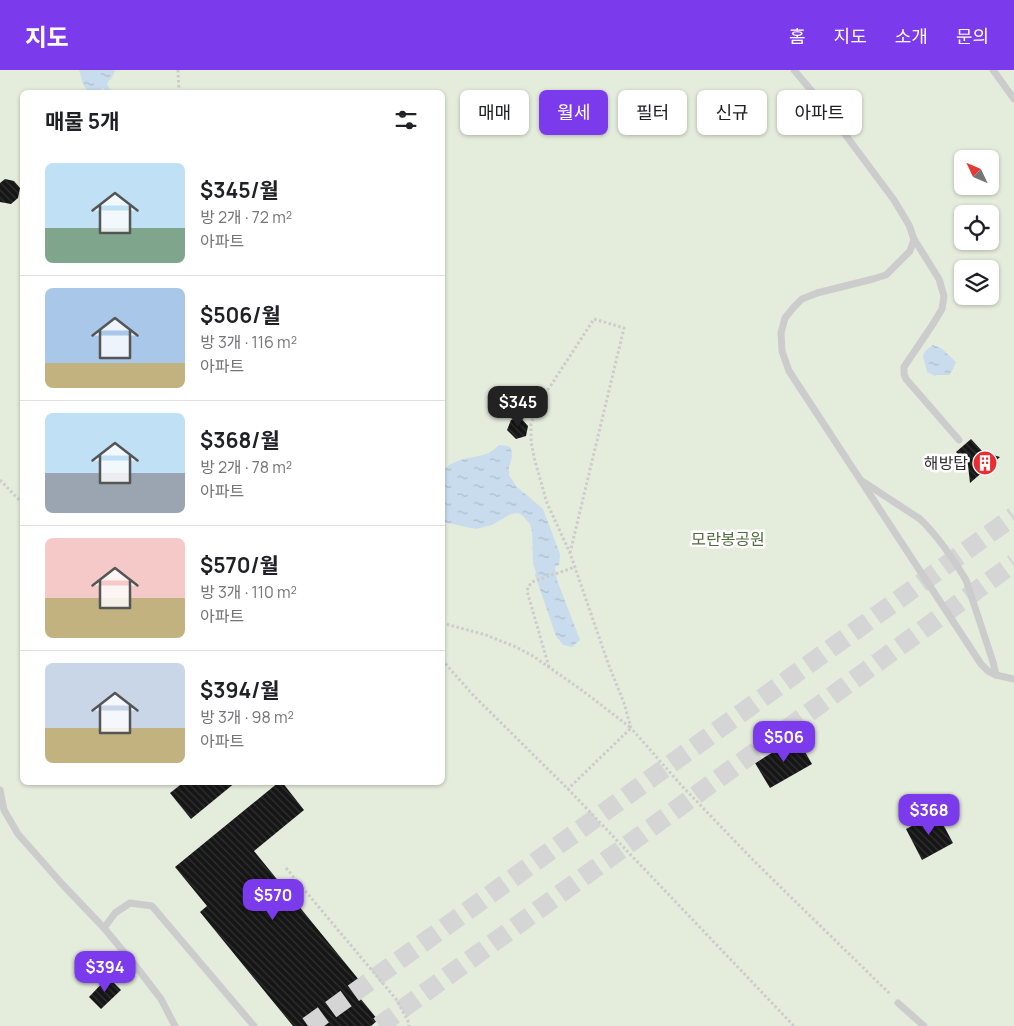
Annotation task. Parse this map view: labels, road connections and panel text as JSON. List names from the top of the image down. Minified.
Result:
{"parks":["모란봉공원"],"places":{"building":["해방탑"]},"north":"top left","page":{"header":"지도","nav":["홈","지도","소개","문의"],"chip":["매매","월세","필터","신규","아파트"],"heading":"매물 5개","list":[{"name":"$345/월","note":"방 2개 · 72 m² · 아파트"},{"name":"$506/월","note":"방 3개 · 116 m² · 아파트"},{"name":"$368/월","note":"방 2개 · 78 m² · 아파트"},{"name":"$570/월","note":"방 3개 · 110 m² · 아파트"},{"name":"$394/월","note":"방 3개 · 98 m² · 아파트"}],"price":["$345","$506","$368","$570","$394"]}}
